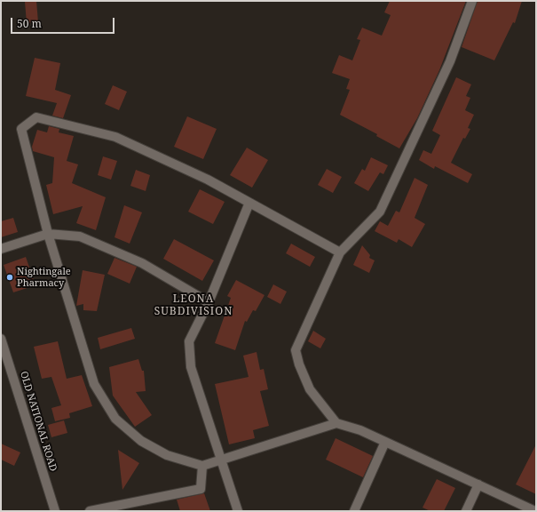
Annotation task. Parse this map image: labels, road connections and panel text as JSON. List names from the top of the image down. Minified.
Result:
{"streets":{"street":["OLD NATIONAL ROAD"]},"districts":["LEONA SUBDIVISION"],"places":["Nightingale Pharmacy"],"scale_bar":"50 m"}
